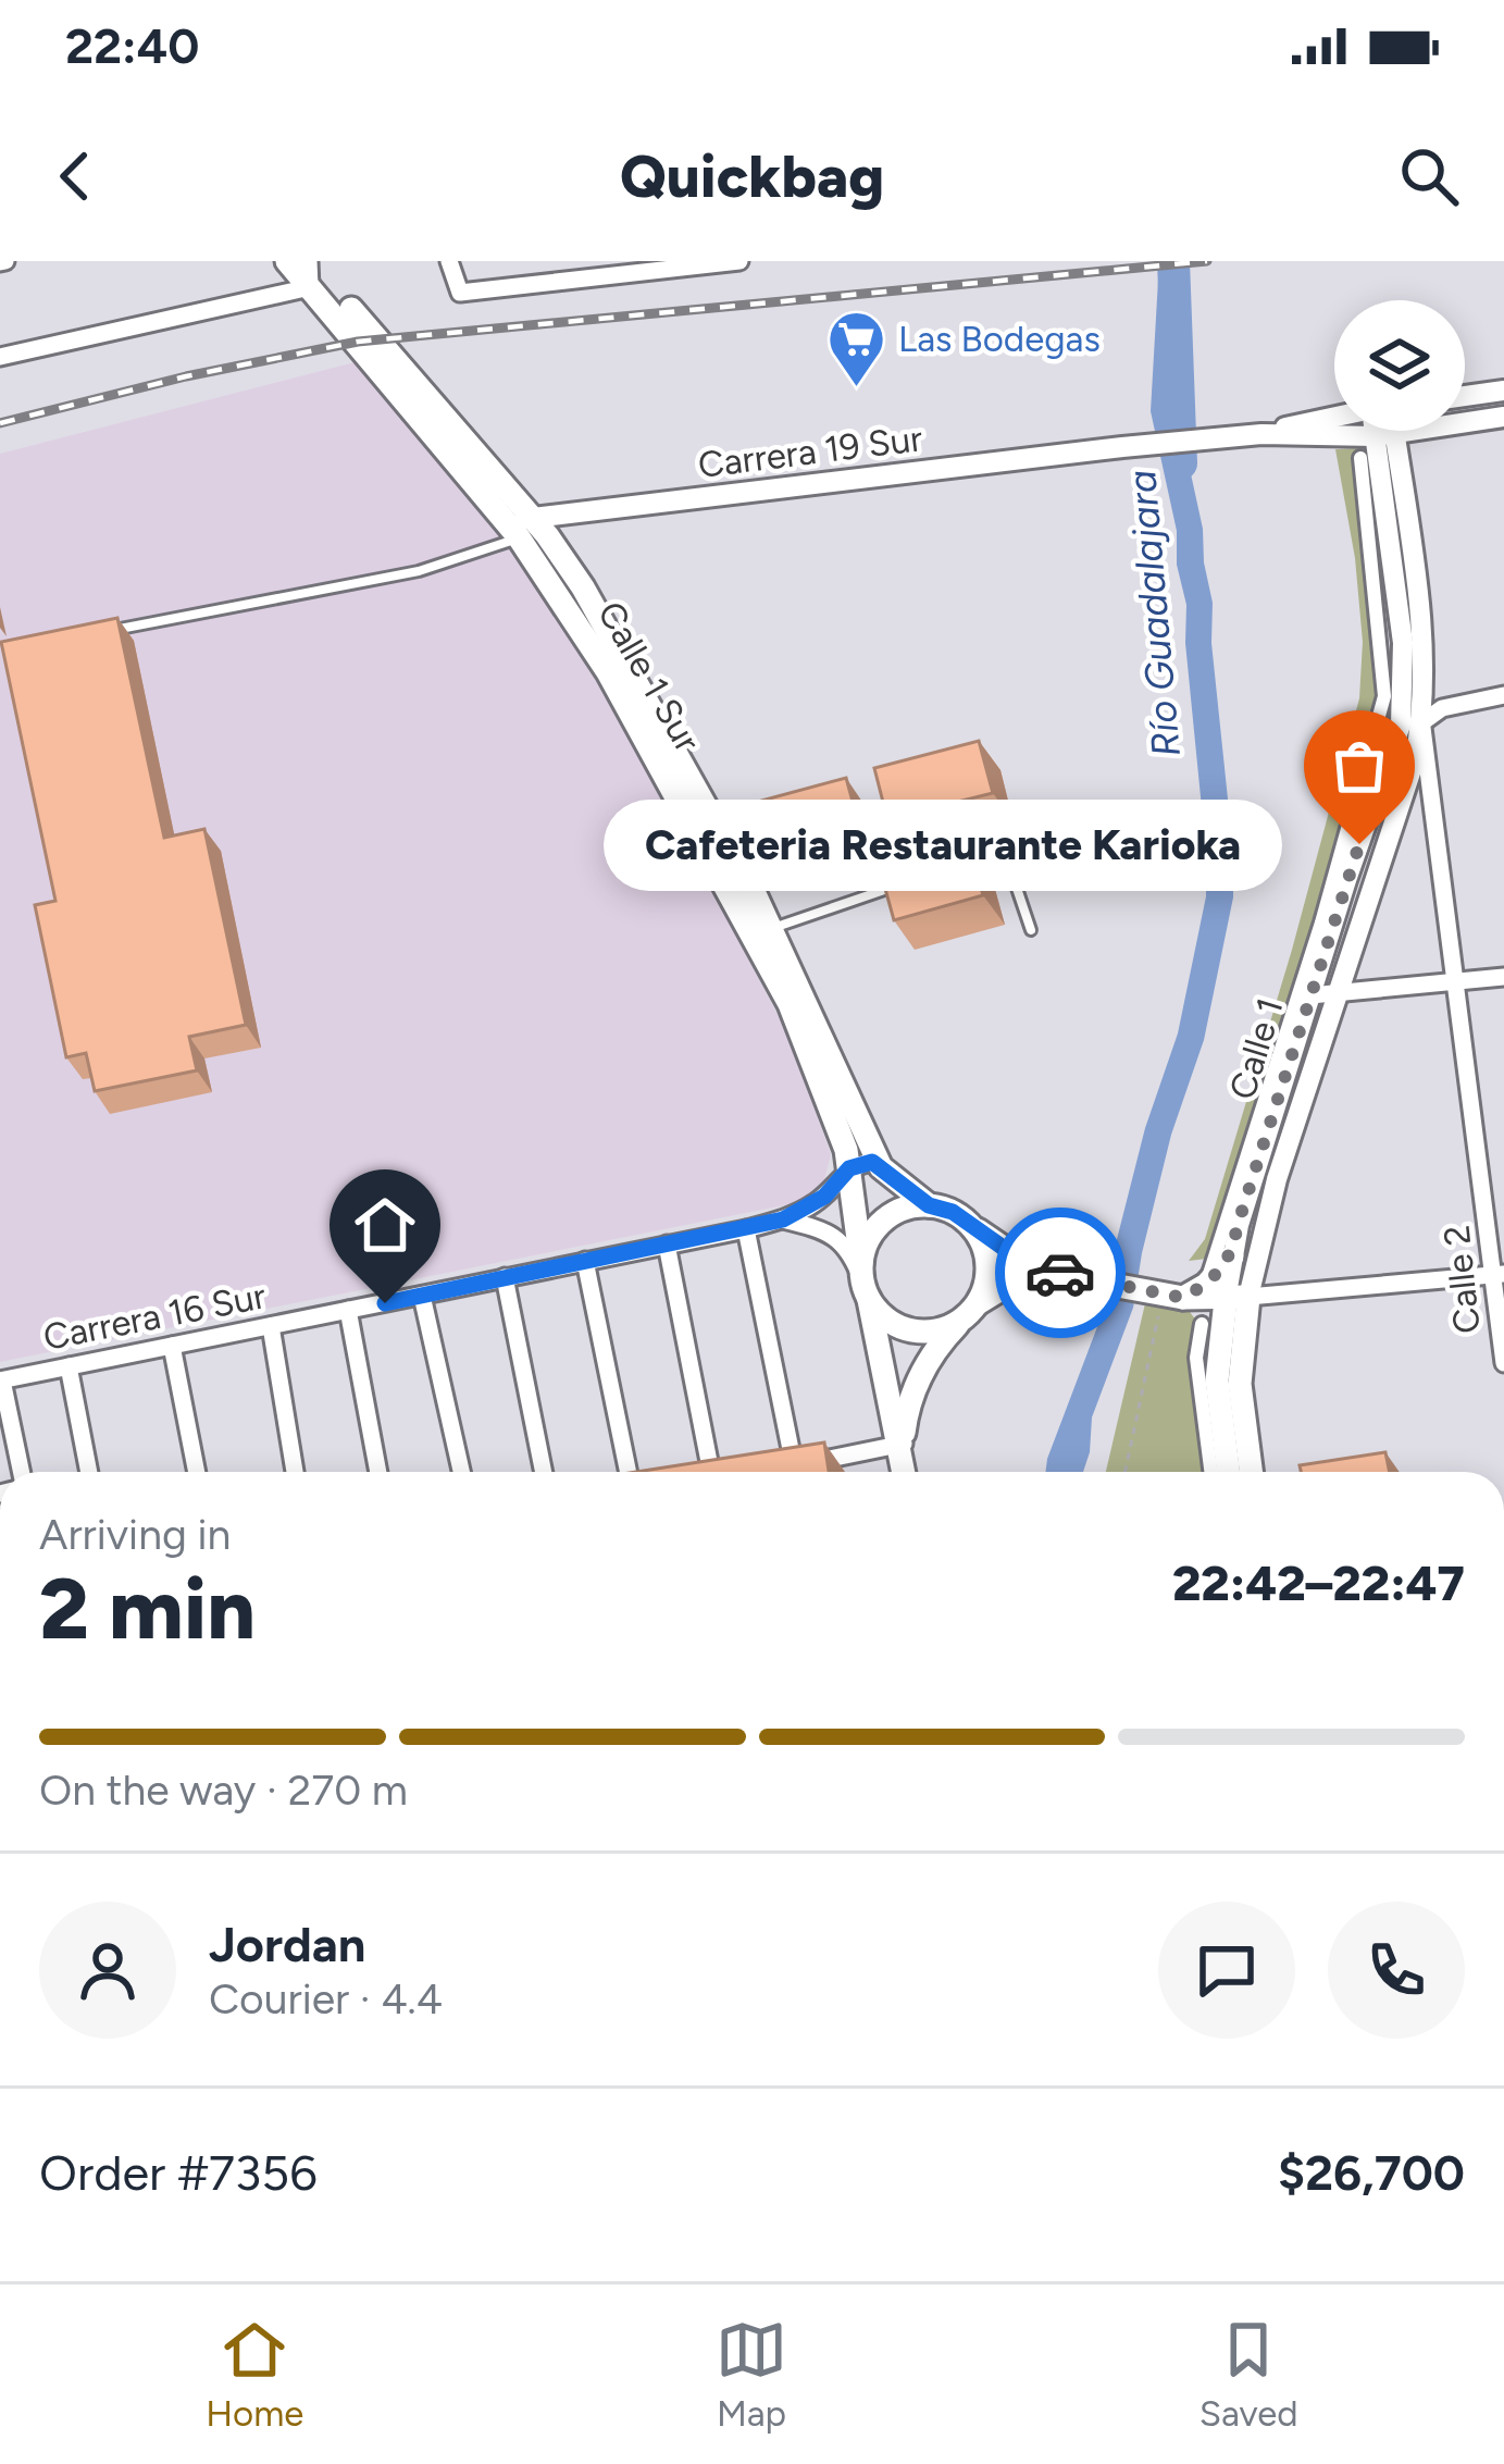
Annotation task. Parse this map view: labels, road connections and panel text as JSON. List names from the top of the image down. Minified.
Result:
{"streets":{"main road":["Calle 1 Sur","Calle 1"],"street":["Carrera 19 Sur","Calle 2","Carrera 16 Sur"]},"crossings":[["Carrera 19 Sur","Calle 1 Sur"],["Calle 1 Sur","Carrera 16 Sur"],["Calle 1","Calle 2"]],"water":["Río Guadalajara"],"places":{"supermarket":["Las Bodegas"],"other":["Cafeteria Restaurante Karioka"]},"page":{"status":"22:40","header":"Quickbag","bubble":"Cafeteria Restaurante Karioka","heading":["2 min","Arriving in","22:42–22:47"],"panel":["Jordan","Courier · 4.4","Order #7356","$26,700"],"bar":"On the way · 270 m","tabs":["Home","Map","Saved"]}}
